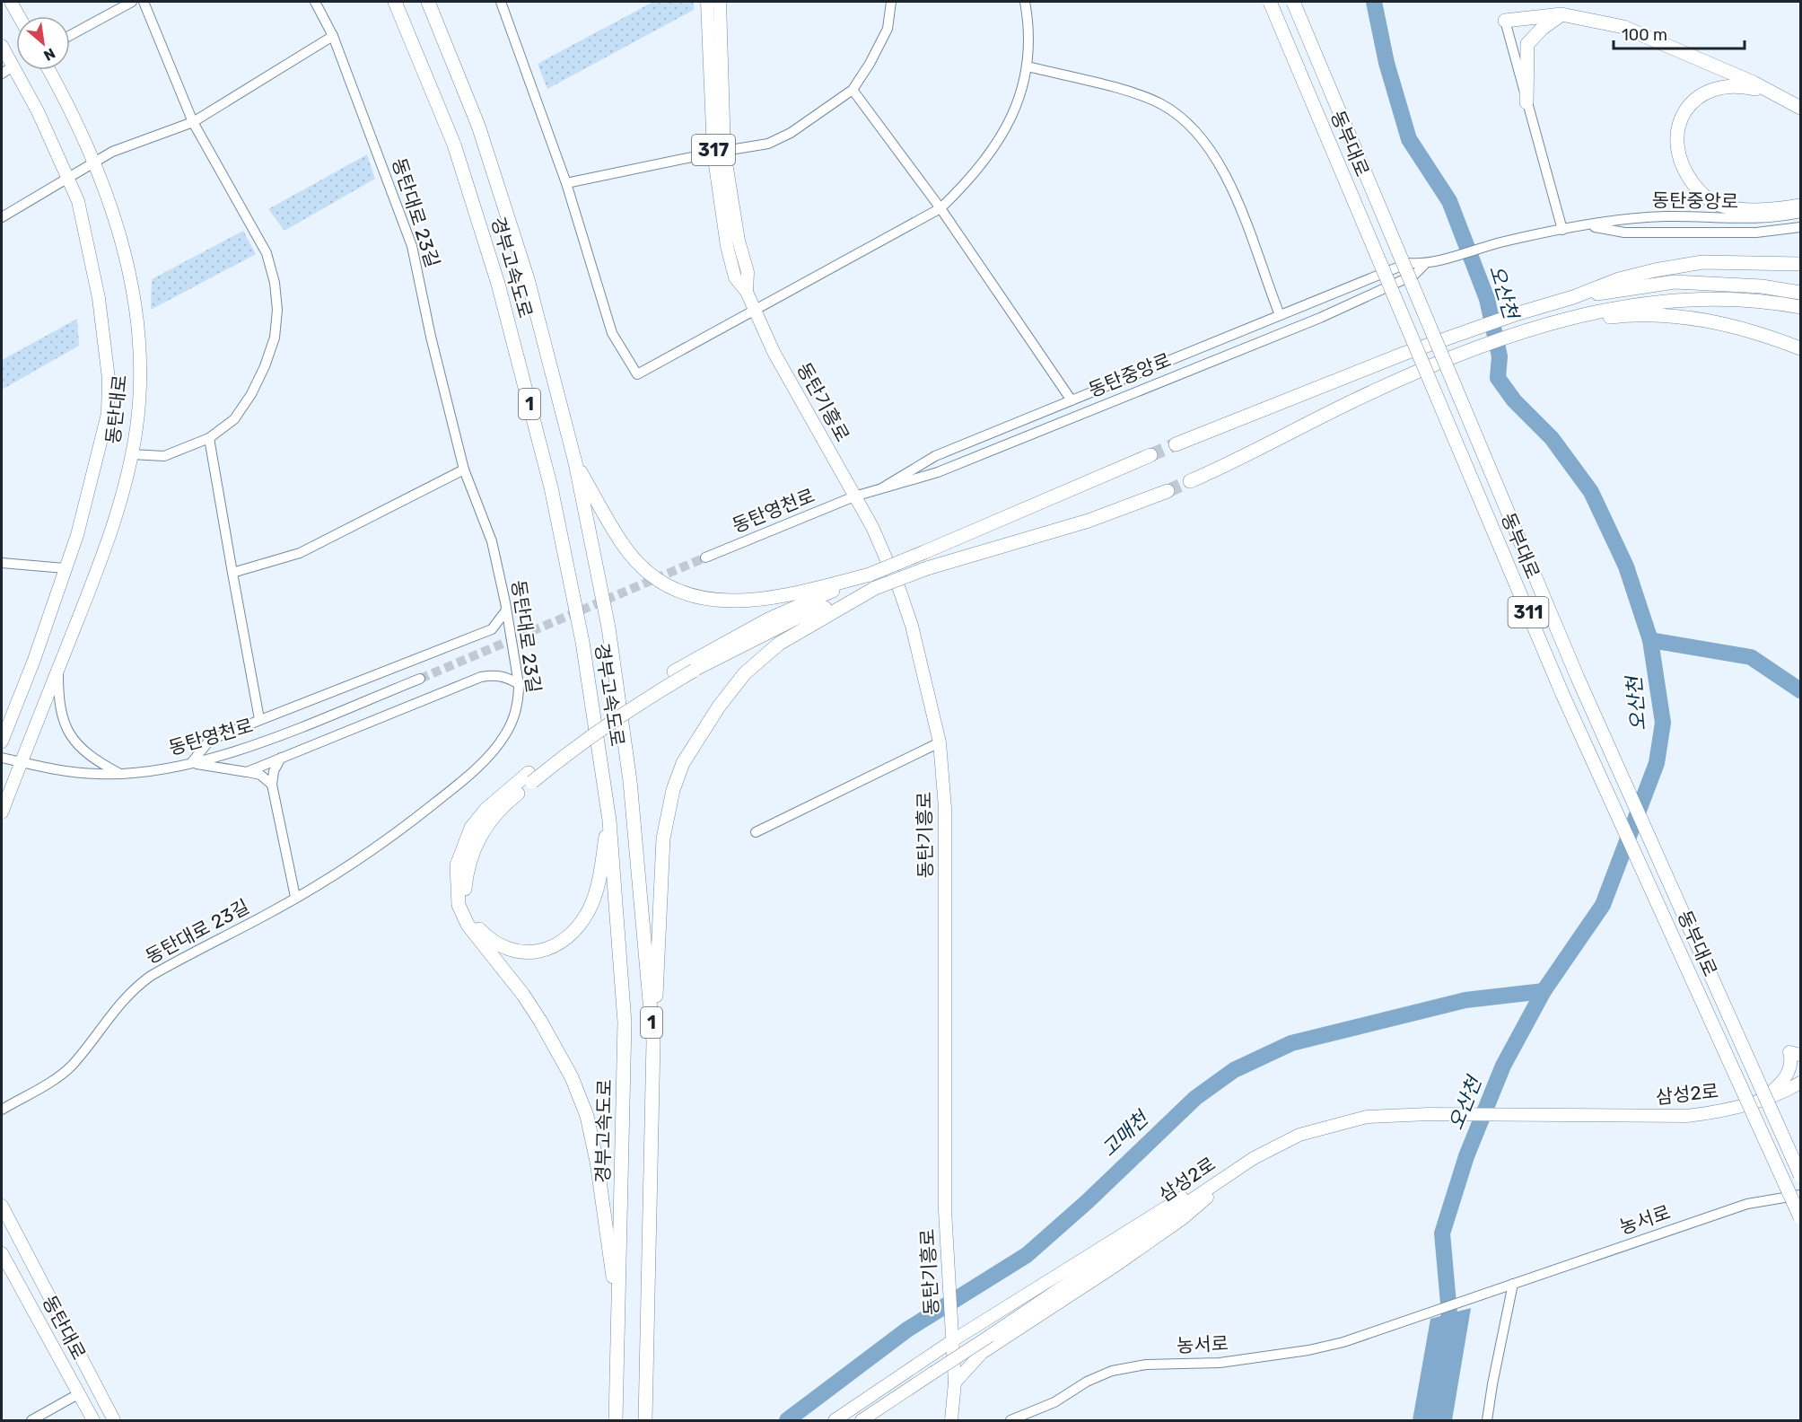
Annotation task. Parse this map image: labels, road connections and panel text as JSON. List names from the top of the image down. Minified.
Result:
{"streets":{"highway":["동부대로","경부고속도로","1","311"],"main road":["317","동탄기흥로","동탄대로","삼성2로"],"street":["동탄중앙로","동탄대로 23길","동탄영천로","농서로"]},"crossings":[["동탄중앙로","동탄기흥로"],["동탄중앙로","동탄영천로"],["동탄기흥로","동탄영천로"],["동탄대로","동탄영천로"]],"water":["오산천","고매천"],"scale_bar":"100 m","north":"bottom right"}
